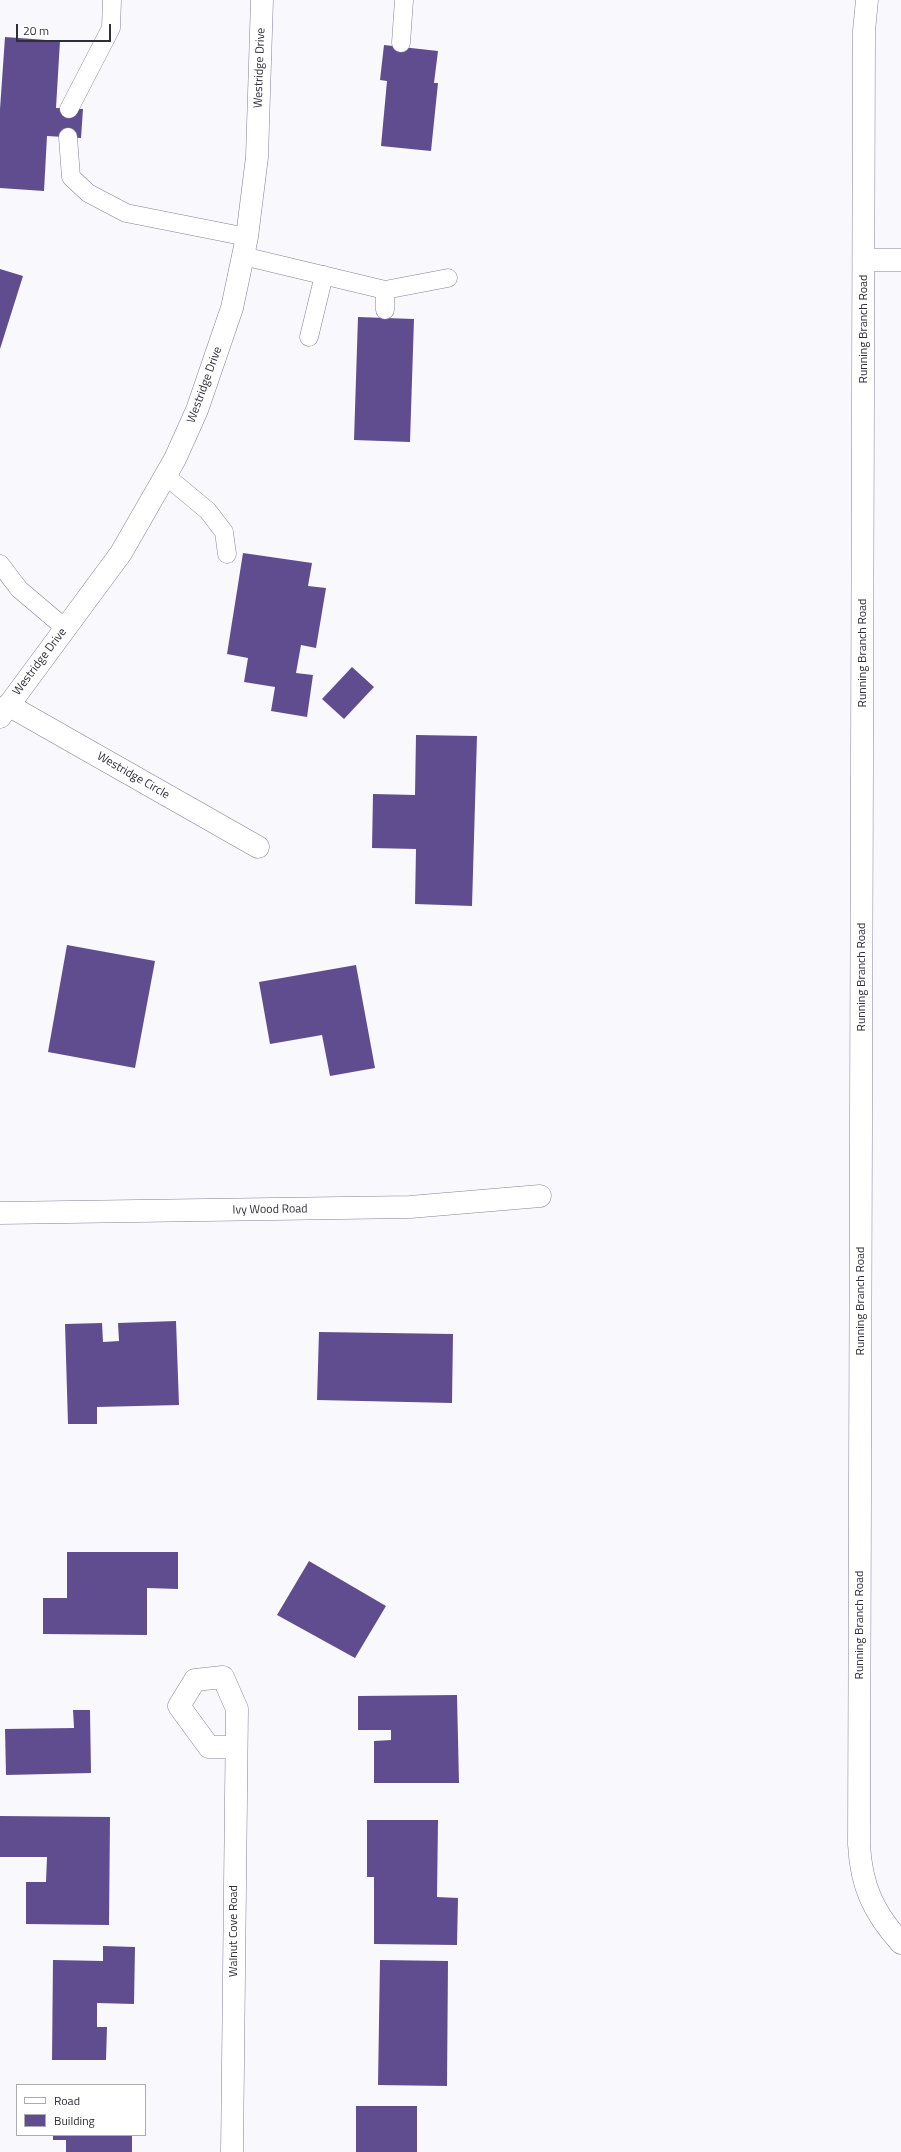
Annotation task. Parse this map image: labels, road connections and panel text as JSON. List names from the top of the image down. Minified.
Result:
{"streets":{"street":["Westridge Drive","Running Branch Road","Westridge Circle","Ivy Wood Road","Walnut Cove Road"]},"crossings":[["Westridge Drive","Westridge Circle"]],"legend":["Road","Building"],"scale_bar":"20 m"}
